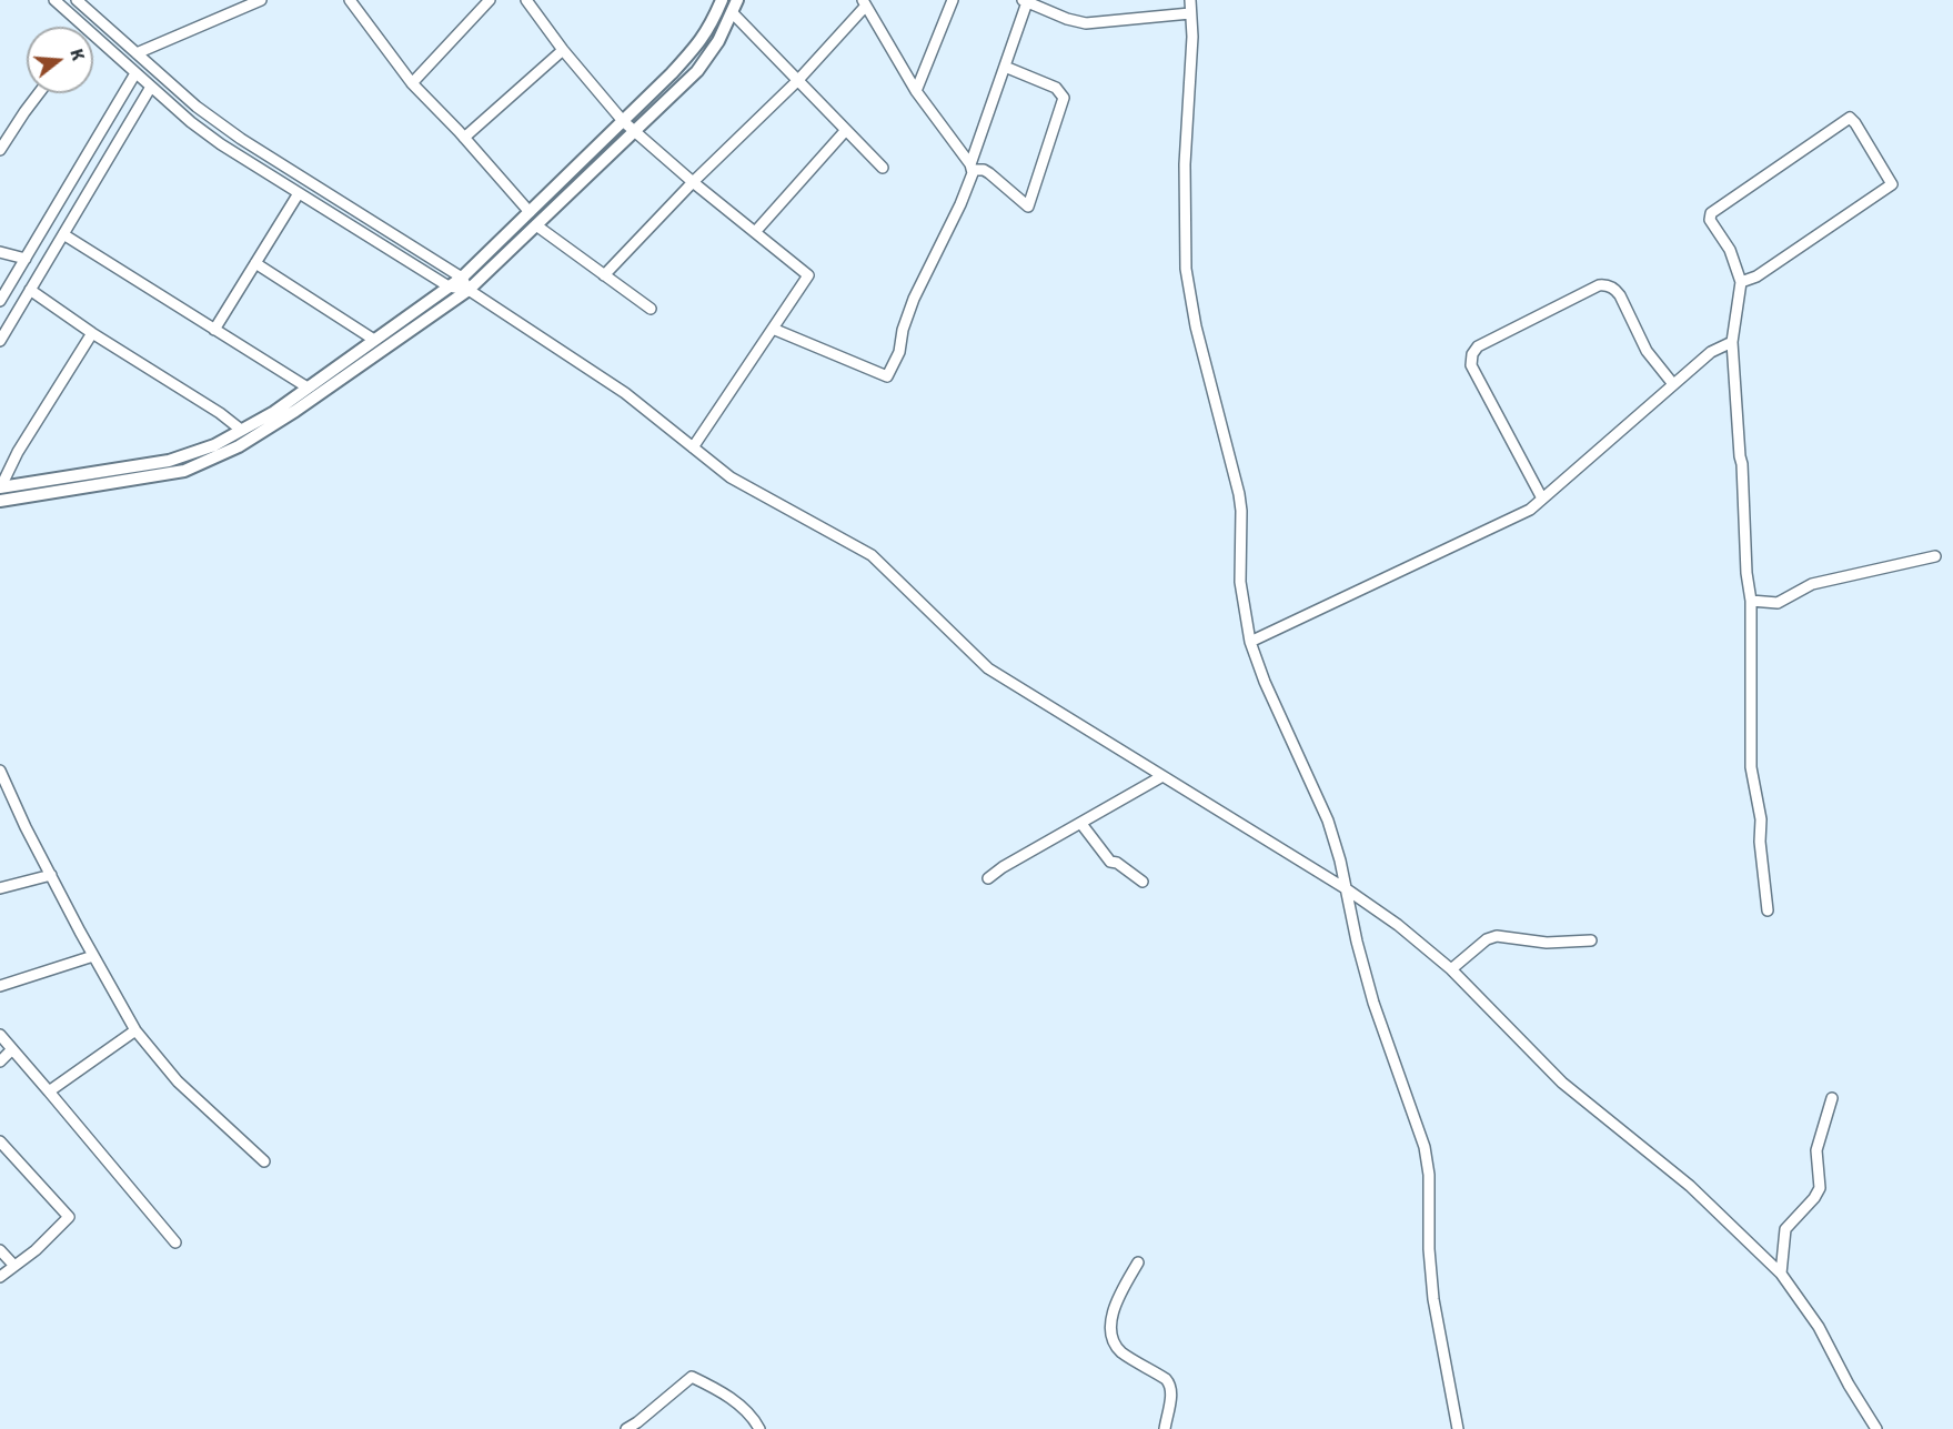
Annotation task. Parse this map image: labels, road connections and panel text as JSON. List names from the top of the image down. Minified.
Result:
{"north":"right"}
